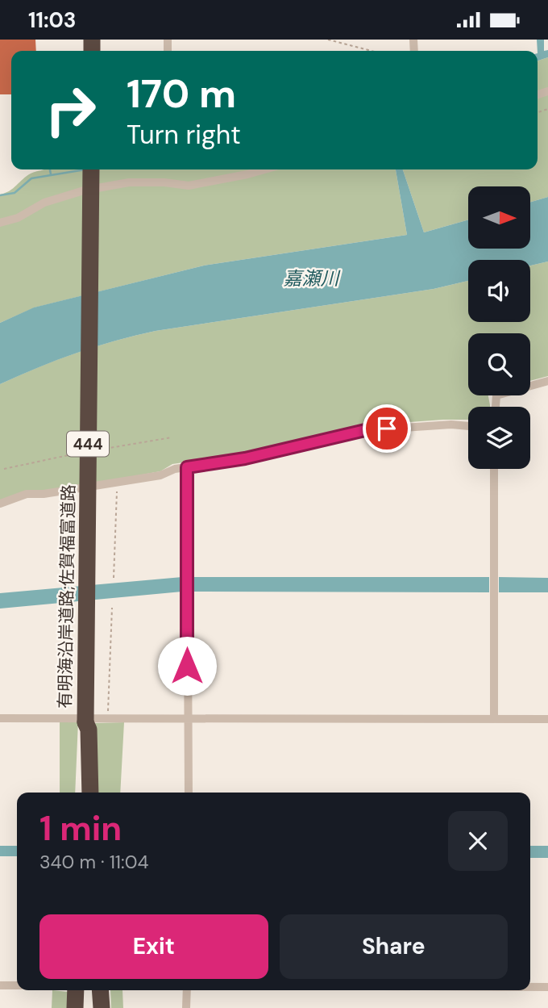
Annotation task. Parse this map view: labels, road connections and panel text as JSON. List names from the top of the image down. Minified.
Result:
{"streets":{"highway":["444","有明海沿岸道路;佐賀福富道路"]},"water":["嘉瀬川"],"north":"right","page":{"status":"11:03","turn":["170 m","Turn right"],"heading":["1 min","340 m · 11:04"],"buttons":["Exit","Share"]}}
